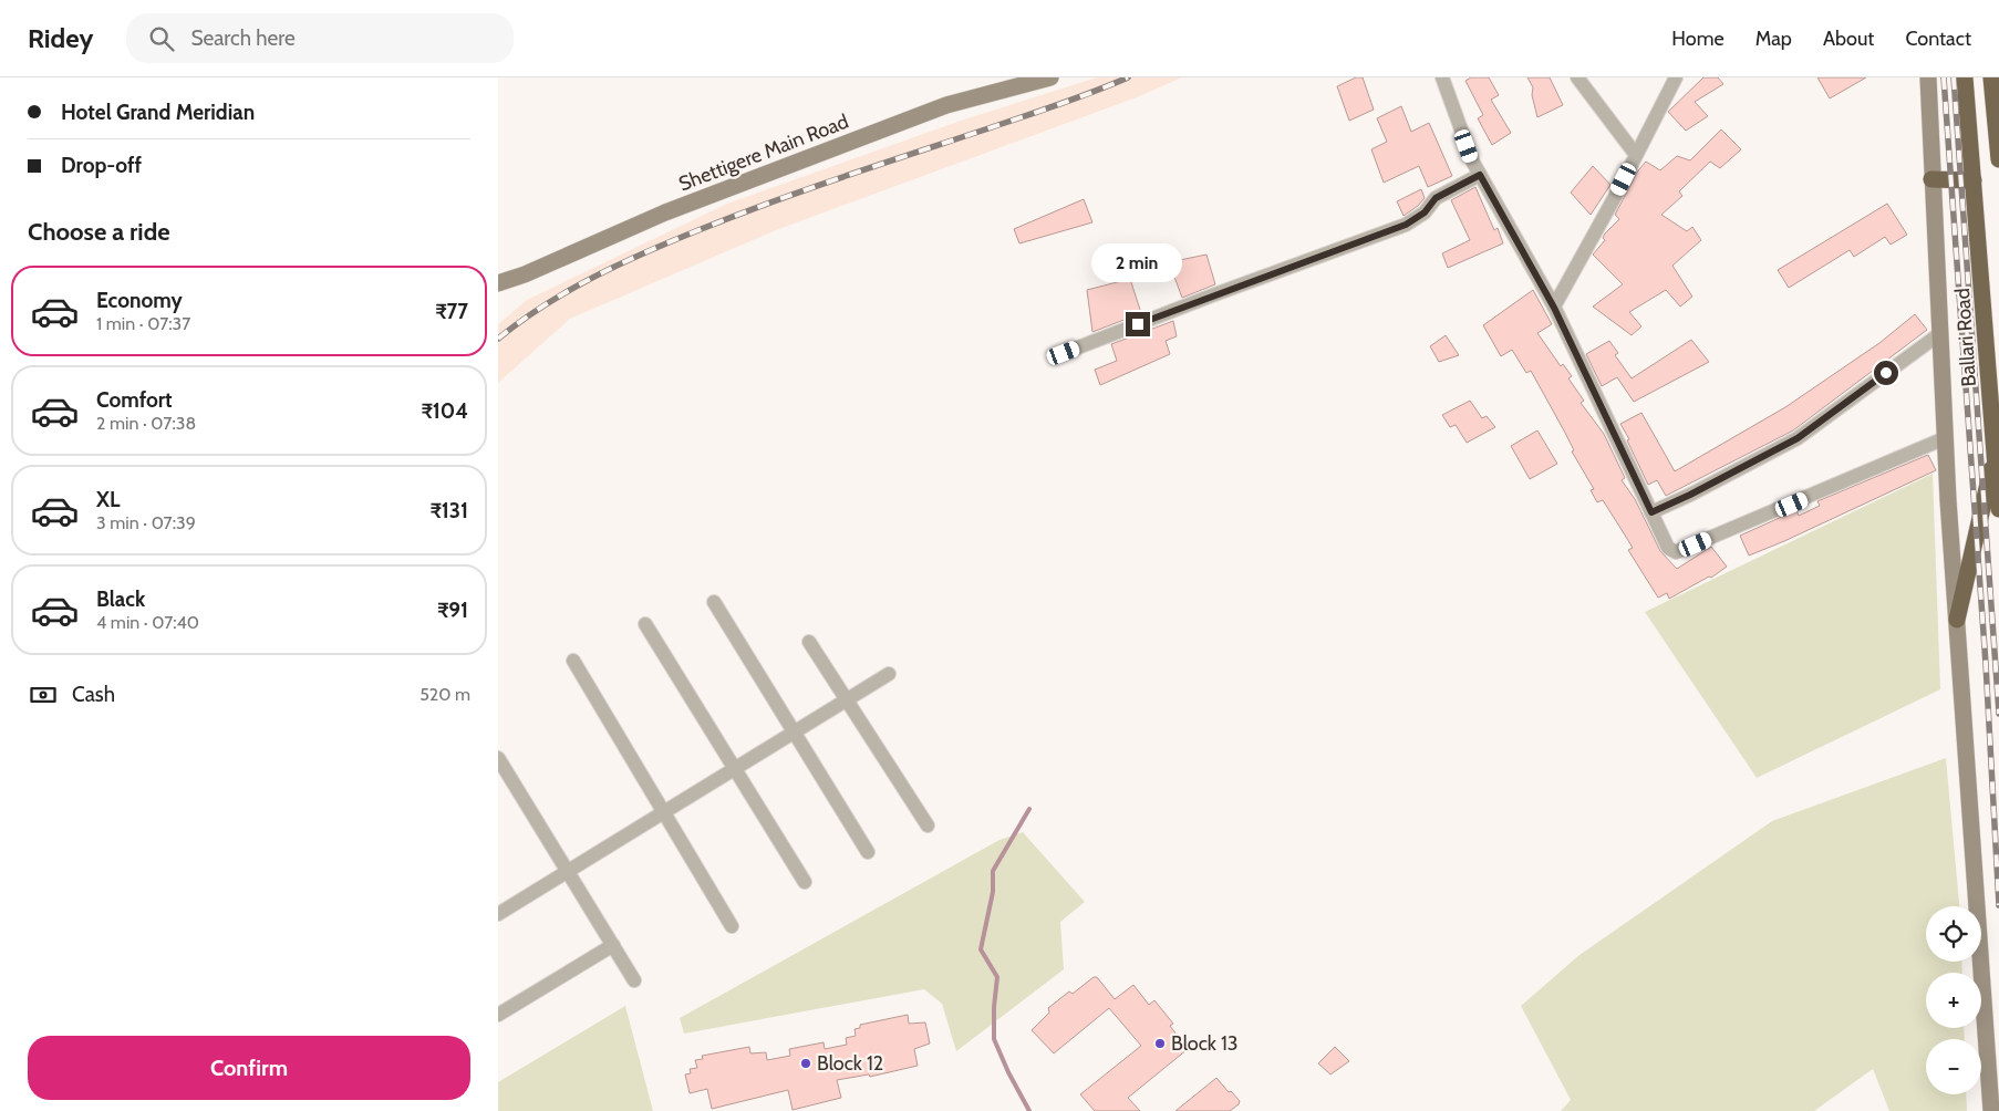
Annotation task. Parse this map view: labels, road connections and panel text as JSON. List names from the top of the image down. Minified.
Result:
{"streets":{"highway":["Ballari Road"],"street":["Shettigere Main Road"]},"places":["Block 13","Block 12"],"page":{"header":"Ridey","search":"Search here","nav":["Home","Map","About","Contact"],"banner":["Hotel Grand Meridian","Drop-off"],"heading":"Choose a ride","bubble":"2 min","list":[{"name":"Economy","note":"1 min · 07:37","value":"₹77"},{"name":"Comfort","note":"2 min · 07:38","value":"₹104"},{"name":"XL","note":"3 min · 07:39","value":"₹131"},{"name":"Black","note":"4 min · 07:40","value":"₹91"}],"pay":["Cash","520 m"],"map_buttons":["+","−"],"buttons":"Confirm"}}
